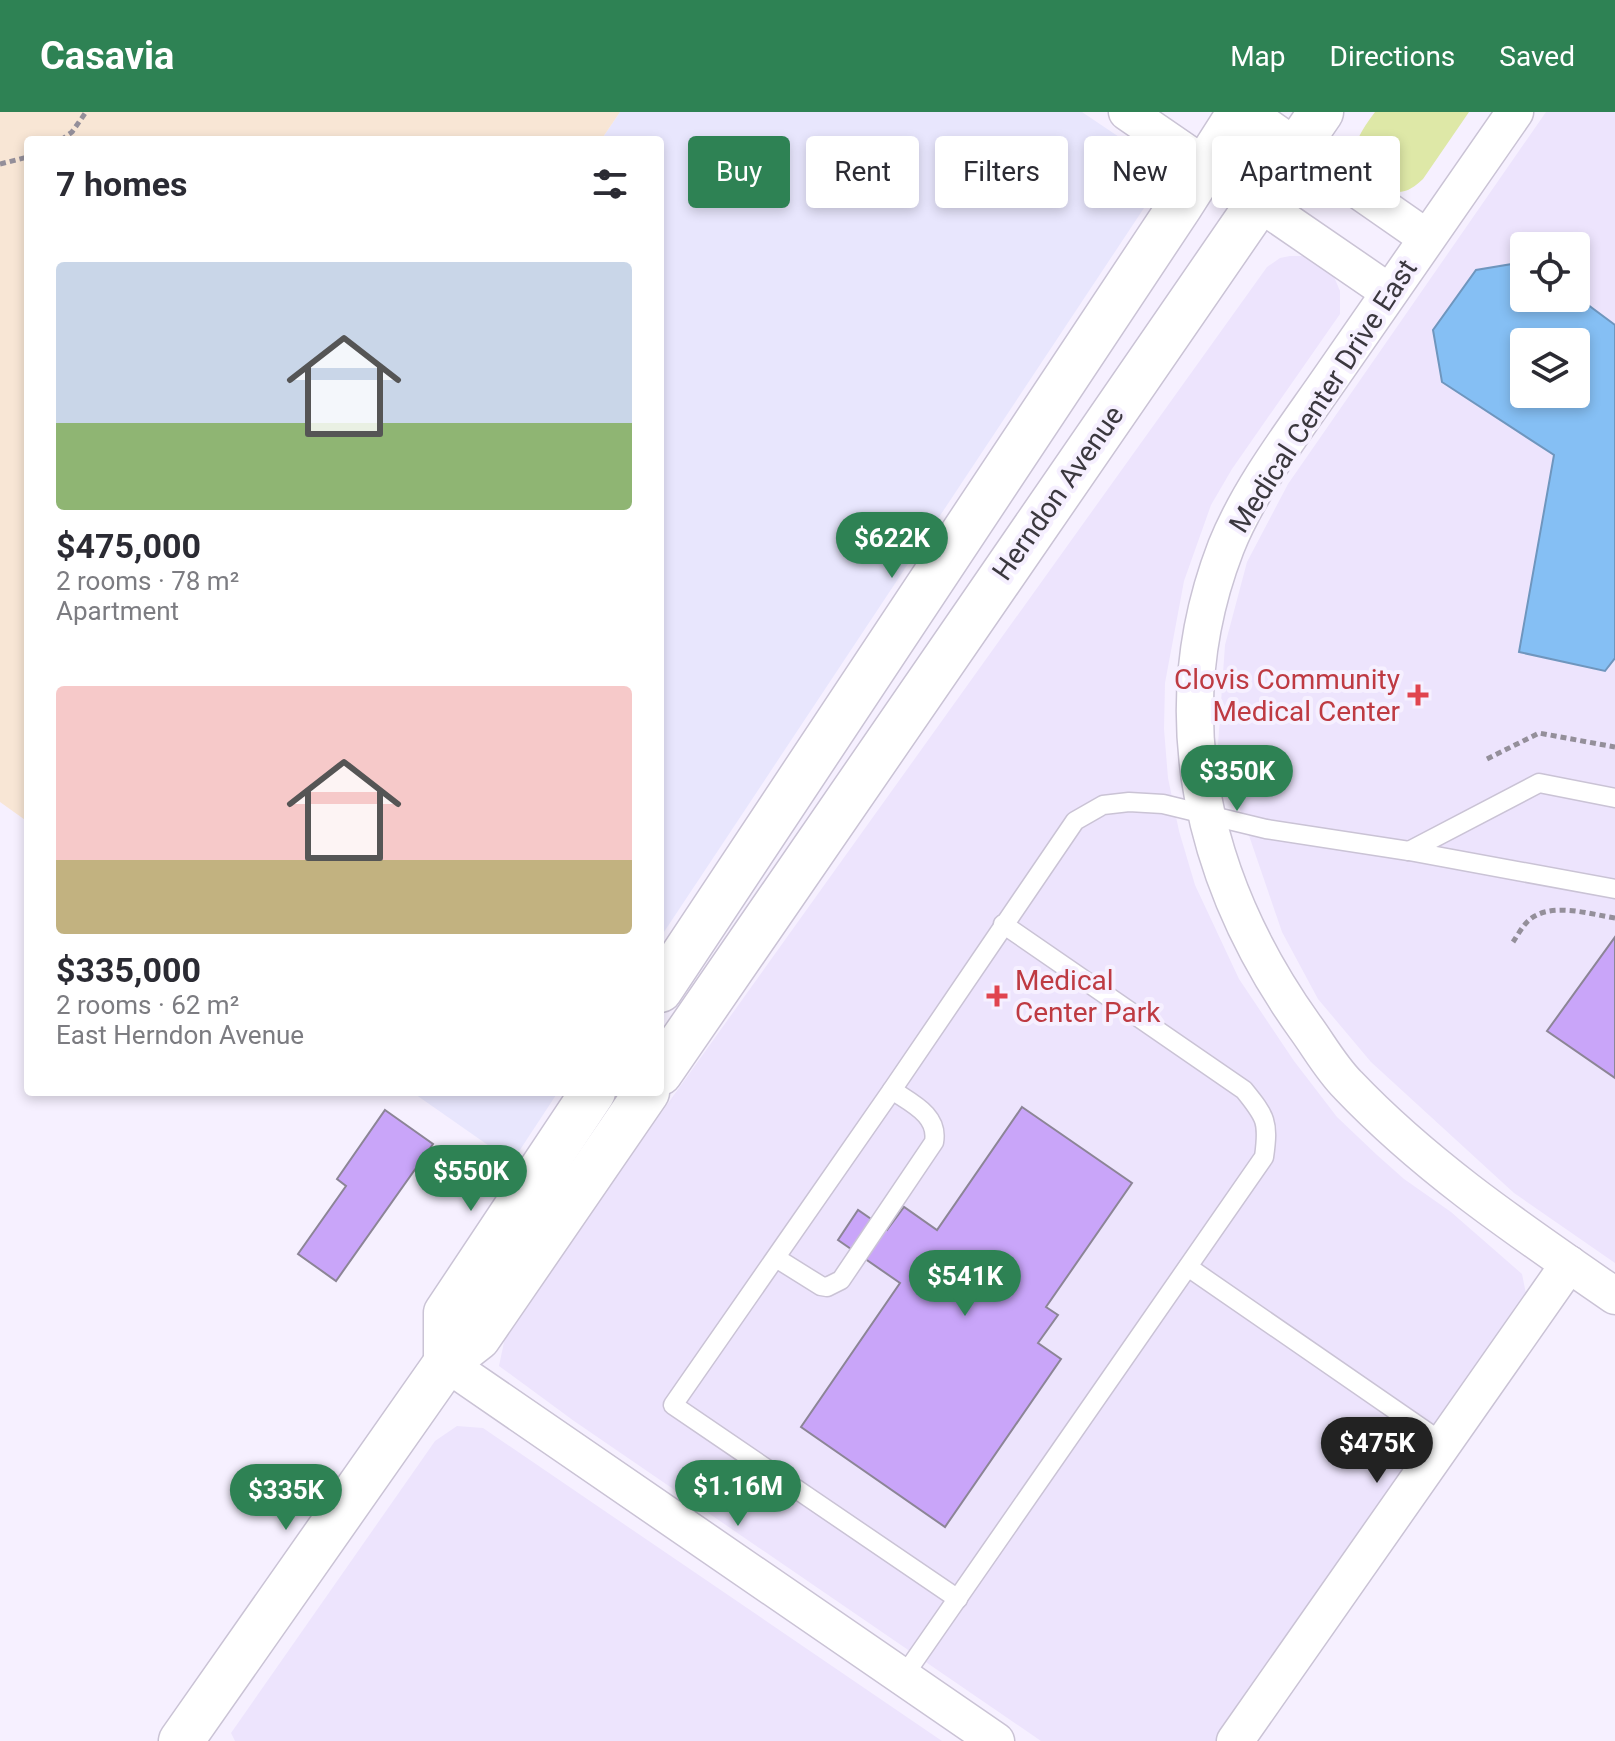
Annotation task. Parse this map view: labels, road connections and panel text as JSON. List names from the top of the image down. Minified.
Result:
{"streets":{"main road":["Herndon Avenue"],"street":["Medical Center Drive East"]},"places":{"health":["Clovis Community Medical Center","Medical Center Park"]},"page":{"header":"Casavia","nav":["Map","Directions","Saved"],"chip":["Buy","Rent","Filters","New","Apartment"],"heading":"7 homes","list":[{"name":"$475,000","note":"2 rooms · 78 m² · Apartment"},{"name":"$335,000","note":"2 rooms · 62 m² · East Herndon Avenue"}],"price":["$622K","$350K","$550K","$541K","$475K","$1.16M","$335K"]}}
